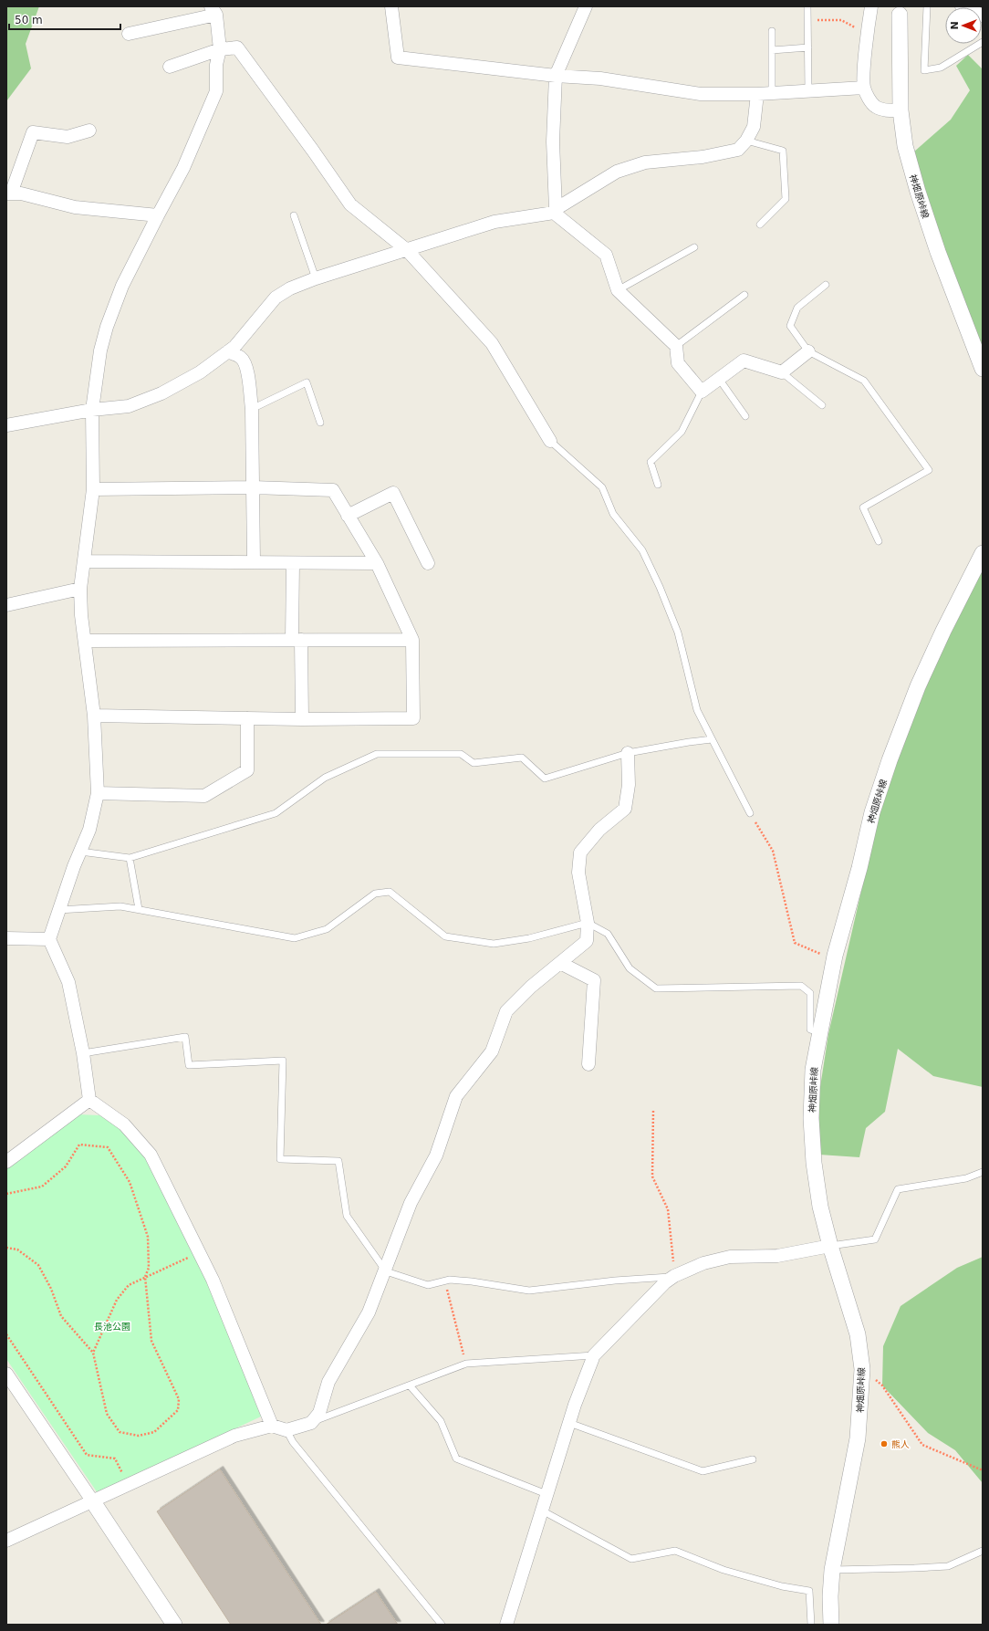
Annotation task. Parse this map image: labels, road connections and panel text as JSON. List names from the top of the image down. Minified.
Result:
{"streets":{"street":["神畑原峠線"]},"parks":["長池公園"],"places":["熊人"],"scale_bar":"50 m","north":"left"}
